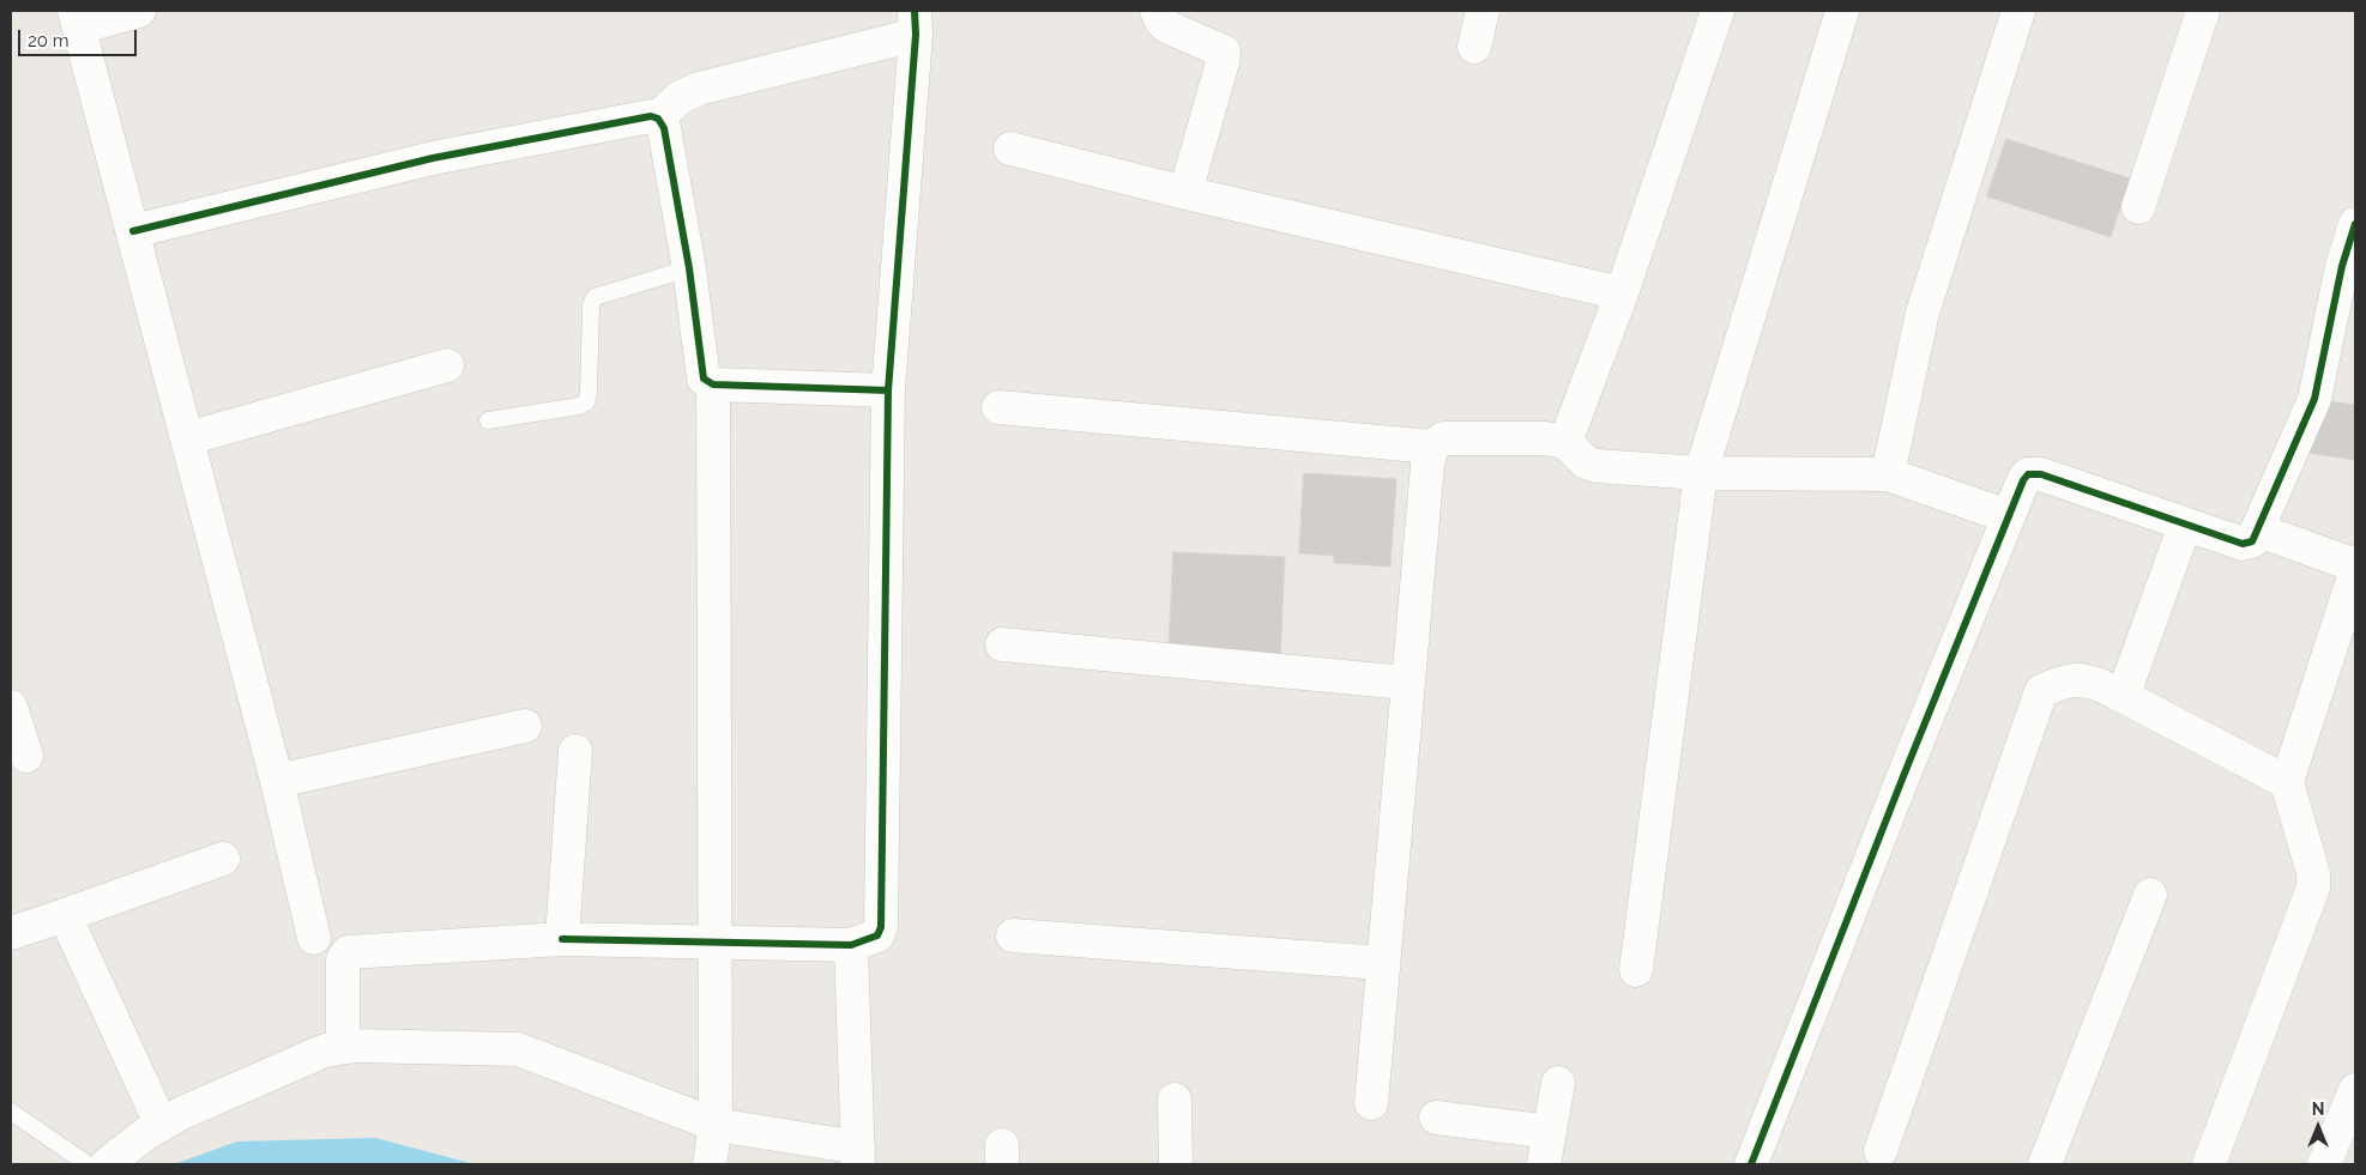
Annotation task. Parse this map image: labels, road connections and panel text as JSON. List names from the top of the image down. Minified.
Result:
{"scale_bar":"20 m","north":"top"}
